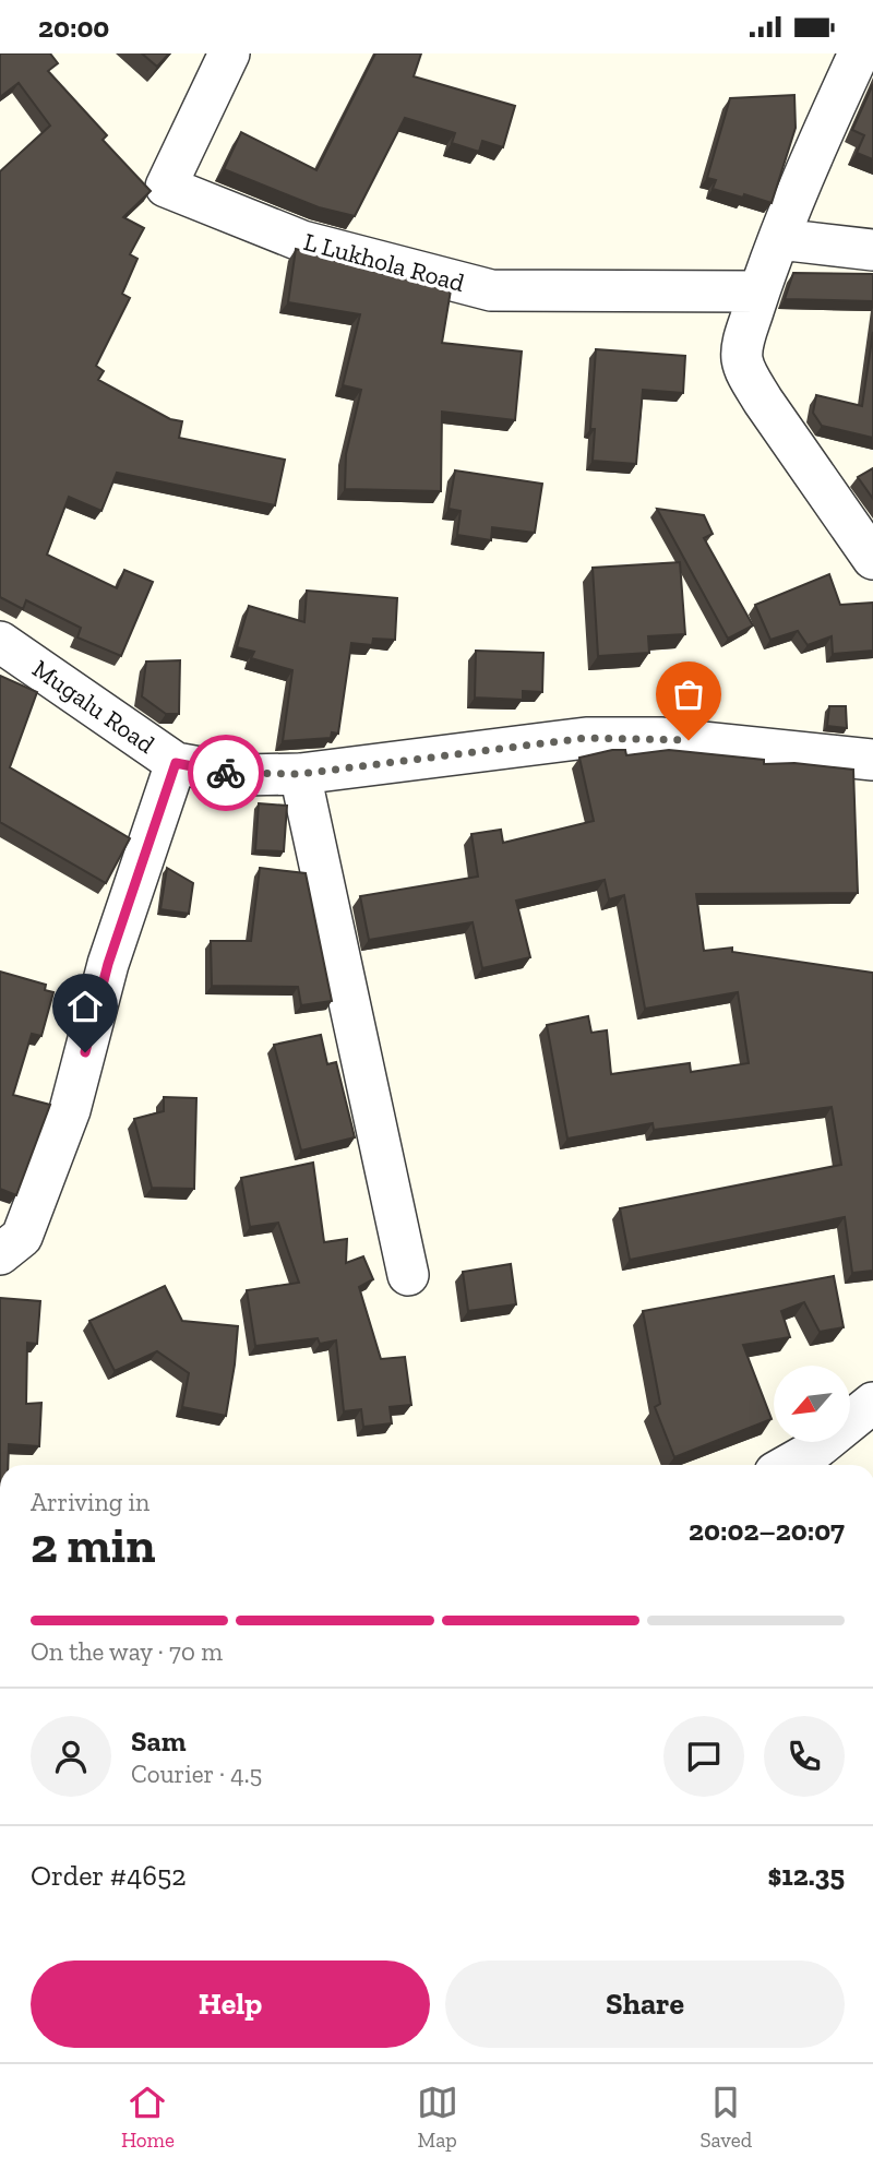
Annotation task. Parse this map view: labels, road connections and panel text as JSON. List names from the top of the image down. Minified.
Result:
{"streets":{"street":["L Lukhola Road","Mugalu Road"]},"north":"bottom left","page":{"status":"20:00","heading":["2 min","Arriving in","20:02–20:07"],"panel":["Sam","Courier · 4.5","Order #4652","$12.35"],"bar":"On the way · 70 m","buttons":["Help","Share"],"tabs":["Home","Map","Saved"]}}
